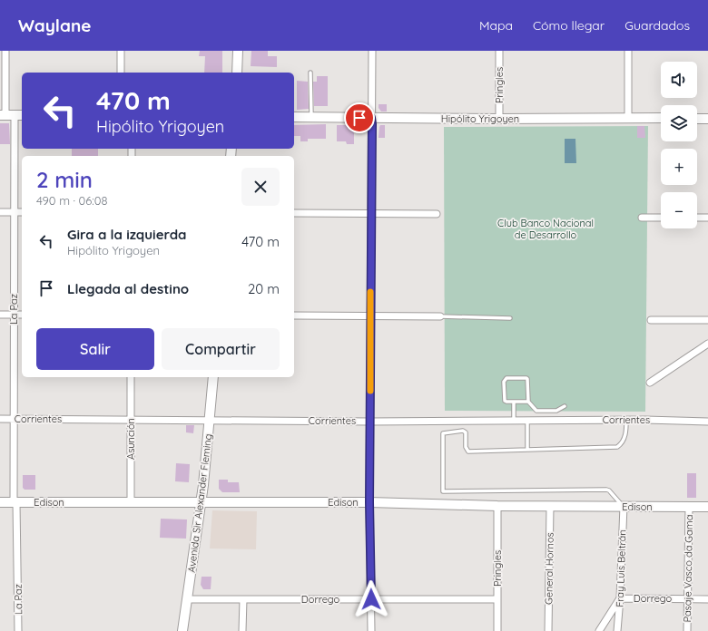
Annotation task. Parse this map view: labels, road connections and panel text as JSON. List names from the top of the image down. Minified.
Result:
{"streets":{"street":["Pringles","Hipólito Yrigoyen","La Paz","Corrientes","Asunción","Edison","Avenida Sir Alexander Fleming","General Hornos","Fray Luis Beltrán","Pasaje Vasco da Gama","Dorrego"]},"crossings":[["Pringles","Hipólito Yrigoyen"],["Pringles","Edison"],["Pringles","Dorrego"],["La Paz","Corrientes"],["La Paz","Edison"],["Corrientes","Asunción"],["Corrientes","Avenida Sir Alexander Fleming"],["Asunción","Edison"],["Edison","Avenida Sir Alexander Fleming"],["Edison","General Hornos"],["Edison","Fray Luis Beltrán"],["Edison","Pasaje Vasco da Gama"],["Avenida Sir Alexander Fleming","Dorrego"],["Fray Luis Beltrán","Dorrego"],["Pasaje Vasco da Gama","Dorrego"]],"parks":["Club Banco Nacional de Desarrollo"],"page":{"header":"Waylane","nav":["Mapa","Cómo llegar","Guardados"],"map_buttons":["+","−"],"turn":["470 m","Hipólito Yrigoyen"],"heading":["2 min","490 m · 06:08"],"list":[{"name":"Gira a la izquierda","note":"Hipólito Yrigoyen","value":"470 m"},{"name":"Llegada al destino","value":"20 m"}],"buttons":["Salir","Compartir"]}}
